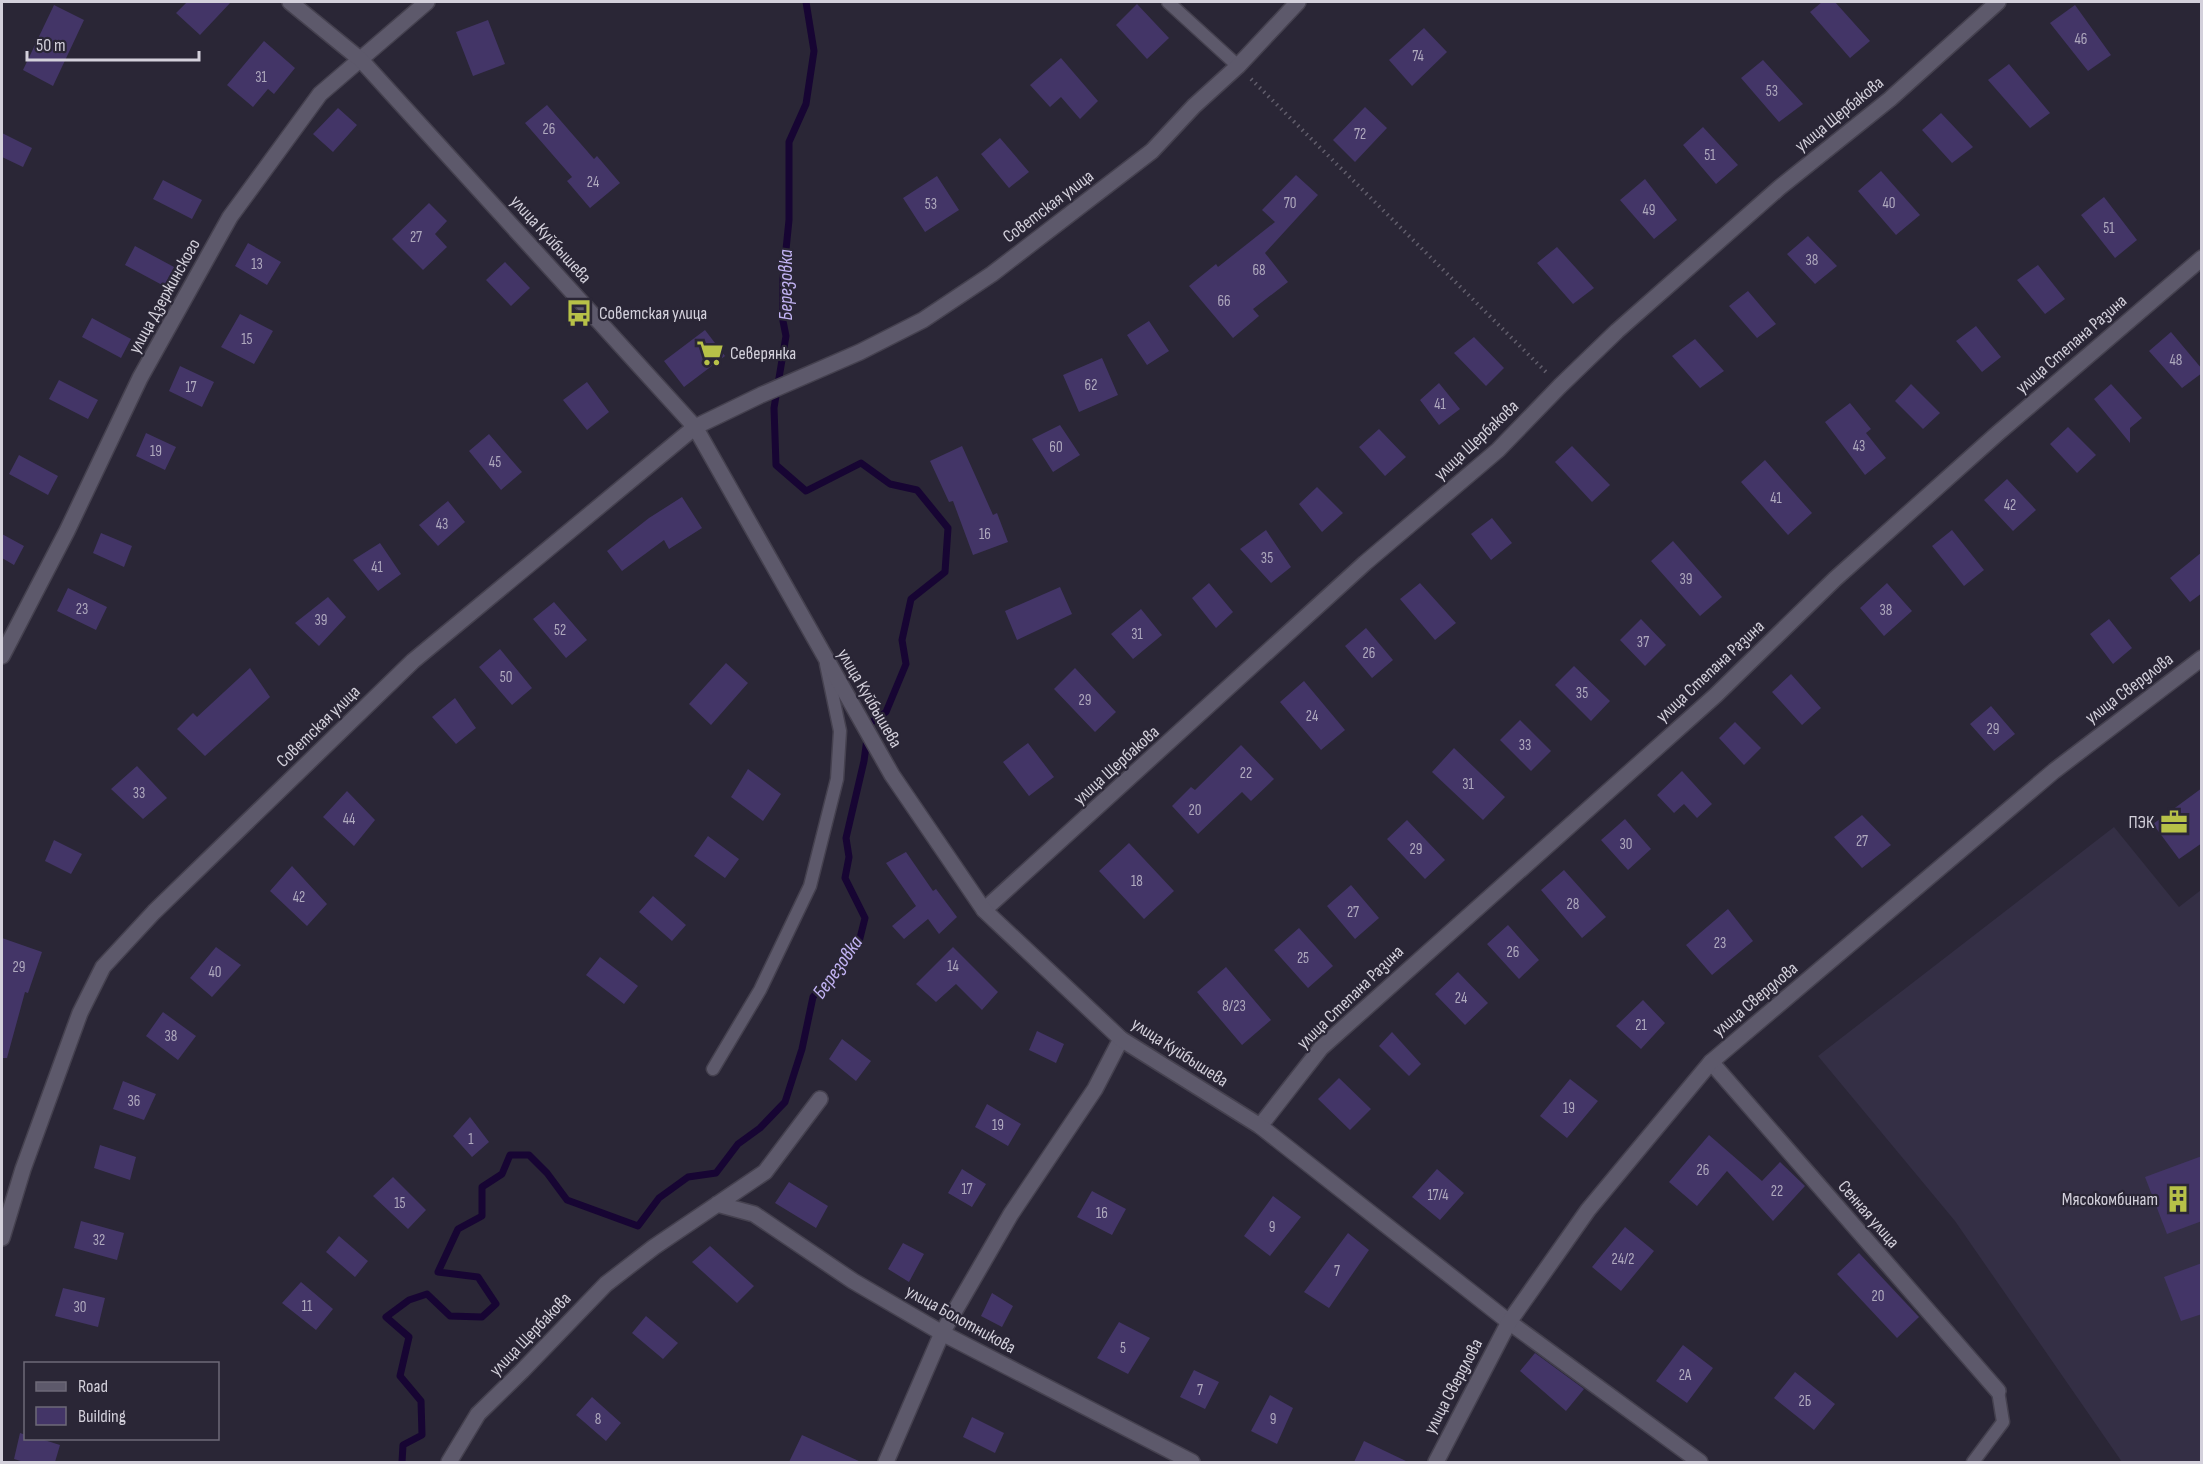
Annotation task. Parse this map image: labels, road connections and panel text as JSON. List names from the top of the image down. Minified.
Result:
{"streets":{"street":["улица Щербакова","Советская улица","улица Куйбышева","улица Дзержинского","улица Степана Разина","улица Свердлова","Сенная улица","улица Болотникова"]},"crossings":[["улица Щербакова","улица Куйбышева"],["улица Щербакова","улица Болотникова"],["Советская улица","улица Куйбышева"],["улица Куйбышева","улица Дзержинского"],["улица Куйбышева","улица Степана Разина"],["улица Куйбышева","улица Свердлова"],["улица Свердлова","Сенная улица"]],"water":["Березовка"],"places":{"bus stop":["Советская улица"],"supermarket":["Северянка"],"office":["ПЭК"],"building":["Мясокомбинат"]},"house_numbers":["46","74","31","53","26","72","51","24","70","40","53","49","51","27","38","13","68","66","15","48","62","17","41","43","60","19","45","41","42","43","16","35","41","39","23","38","39","52","31","37","26","50","35","29","24","29","33","22","31","33","20","44","27","30","29","18","42","28","27","23","26","25","14","29","40","24","8/23","21","38","36","19","19","1","26","17","22","17/4","15","16","9","32","24/2","7","20","11","30","5","2А","7","2Б","8","9"],"legend":["Road","Building"],"scale_bar":"50 m"}
